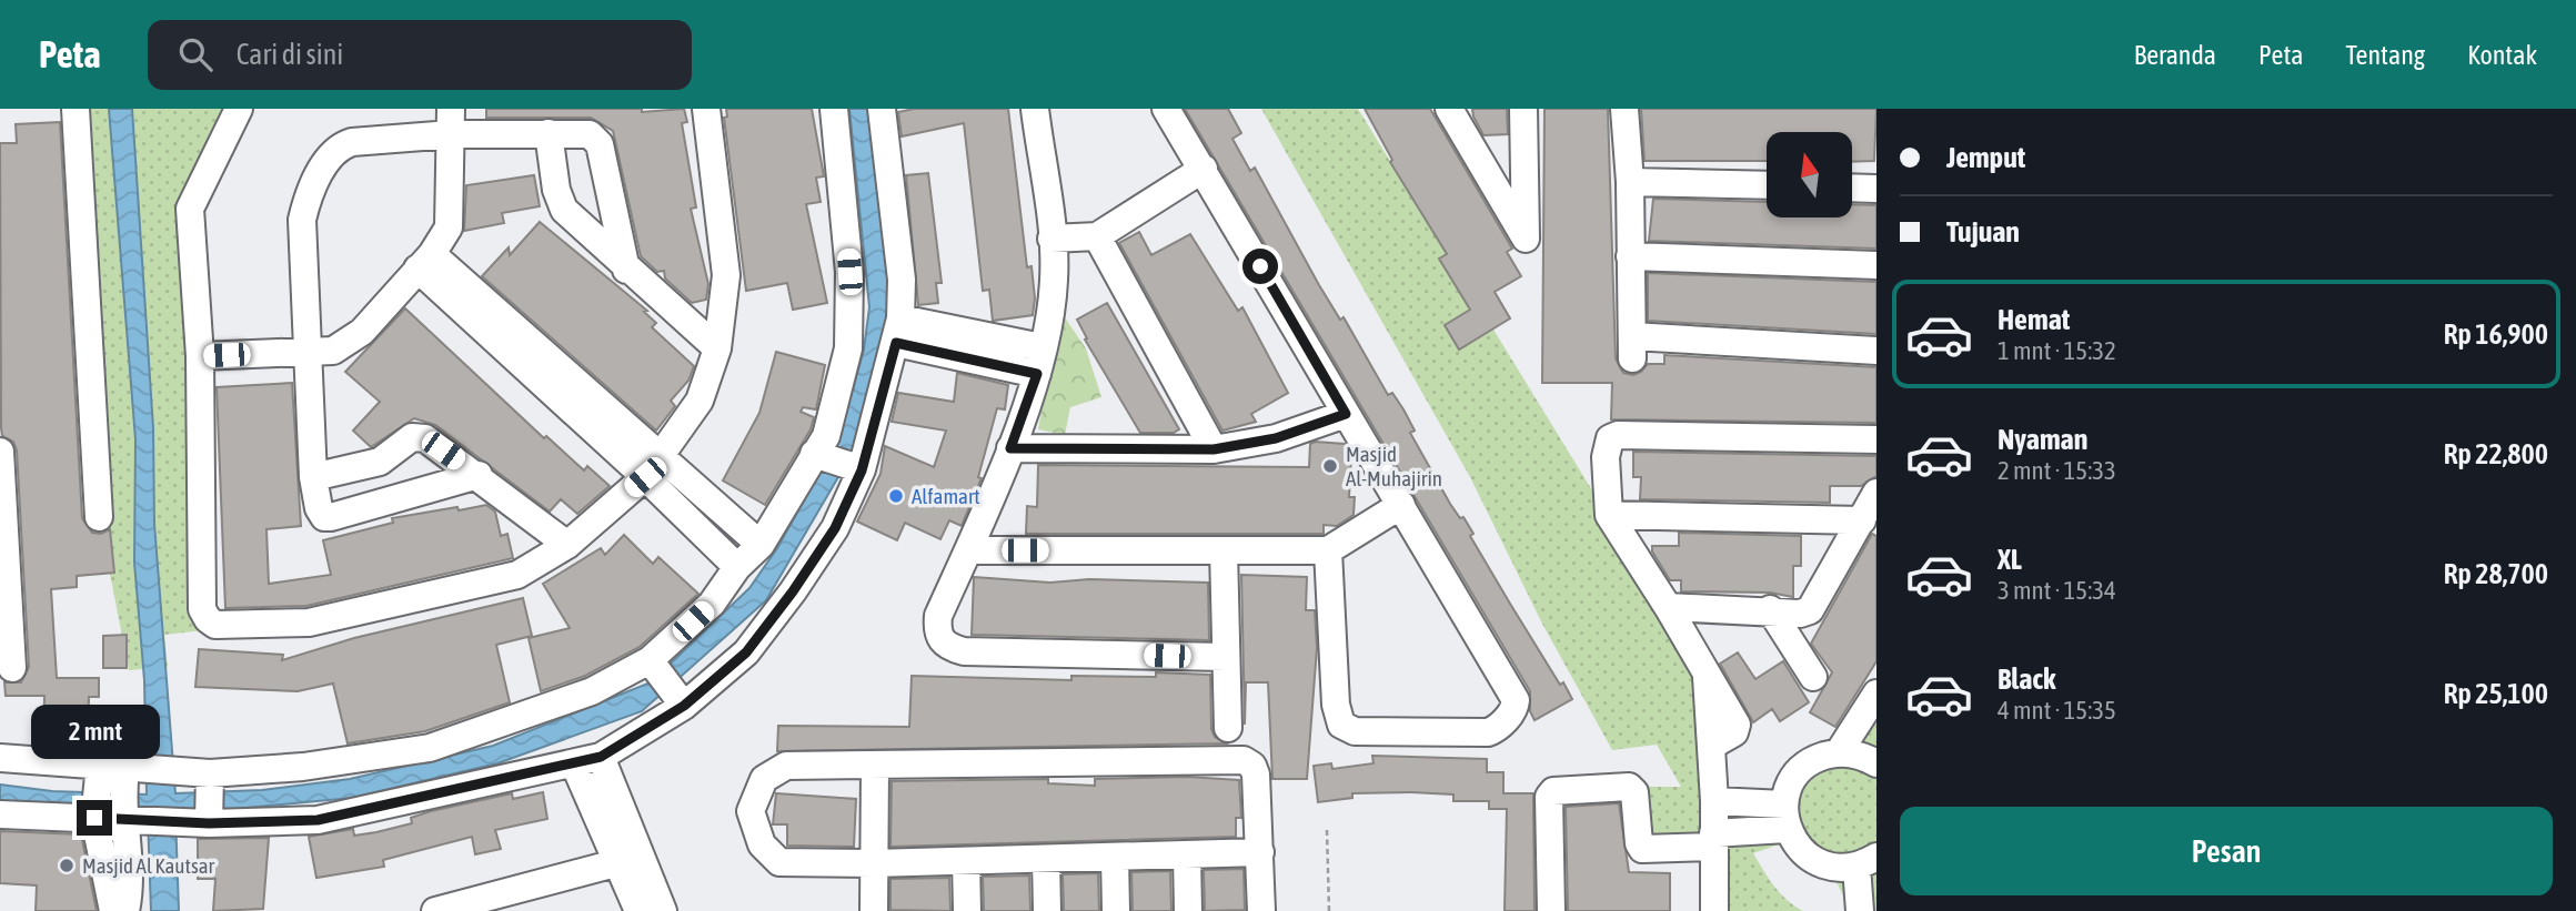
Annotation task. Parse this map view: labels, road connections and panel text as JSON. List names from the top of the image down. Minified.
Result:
{"places":["Masjid Al-Muhajirin","Alfamart","Masjid Al Kautsar"],"north":"top","page":{"header":"Peta","search":"Cari di sini","nav":["Beranda","Peta","Tentang","Kontak"],"banner":["Jemput","Tujuan"],"list":[{"name":"Hemat","note":"1 mnt · 15:32","value":"Rp 16,900"},{"name":"Nyaman","note":"2 mnt · 15:33","value":"Rp 22,800"},{"name":"XL","note":"3 mnt · 15:34","value":"Rp 28,700"},{"name":"Black","note":"4 mnt · 15:35","value":"Rp 25,100"}],"bubble":"2 mnt","buttons":"Pesan"}}
